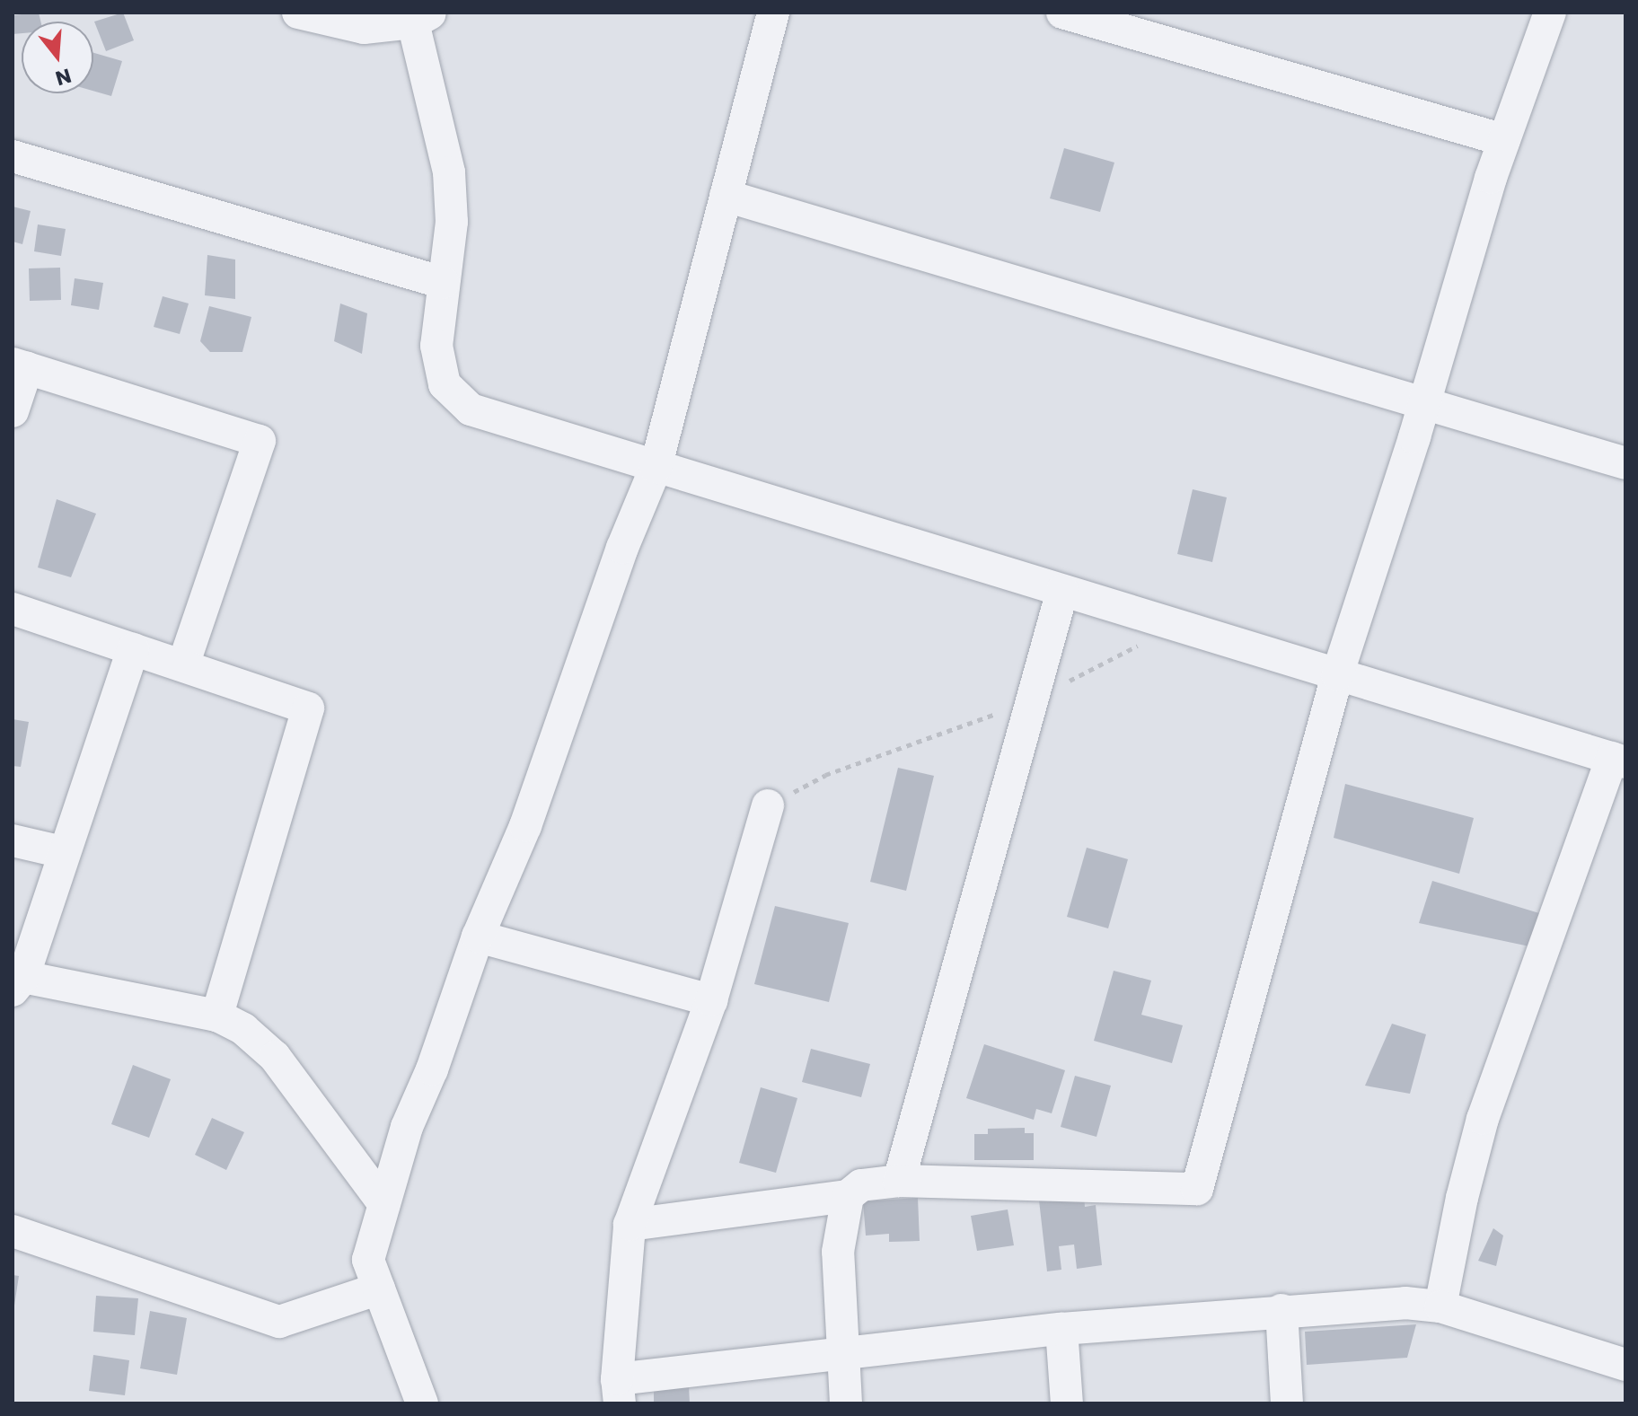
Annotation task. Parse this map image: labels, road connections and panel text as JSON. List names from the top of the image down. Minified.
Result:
{"north":"bottom"}
